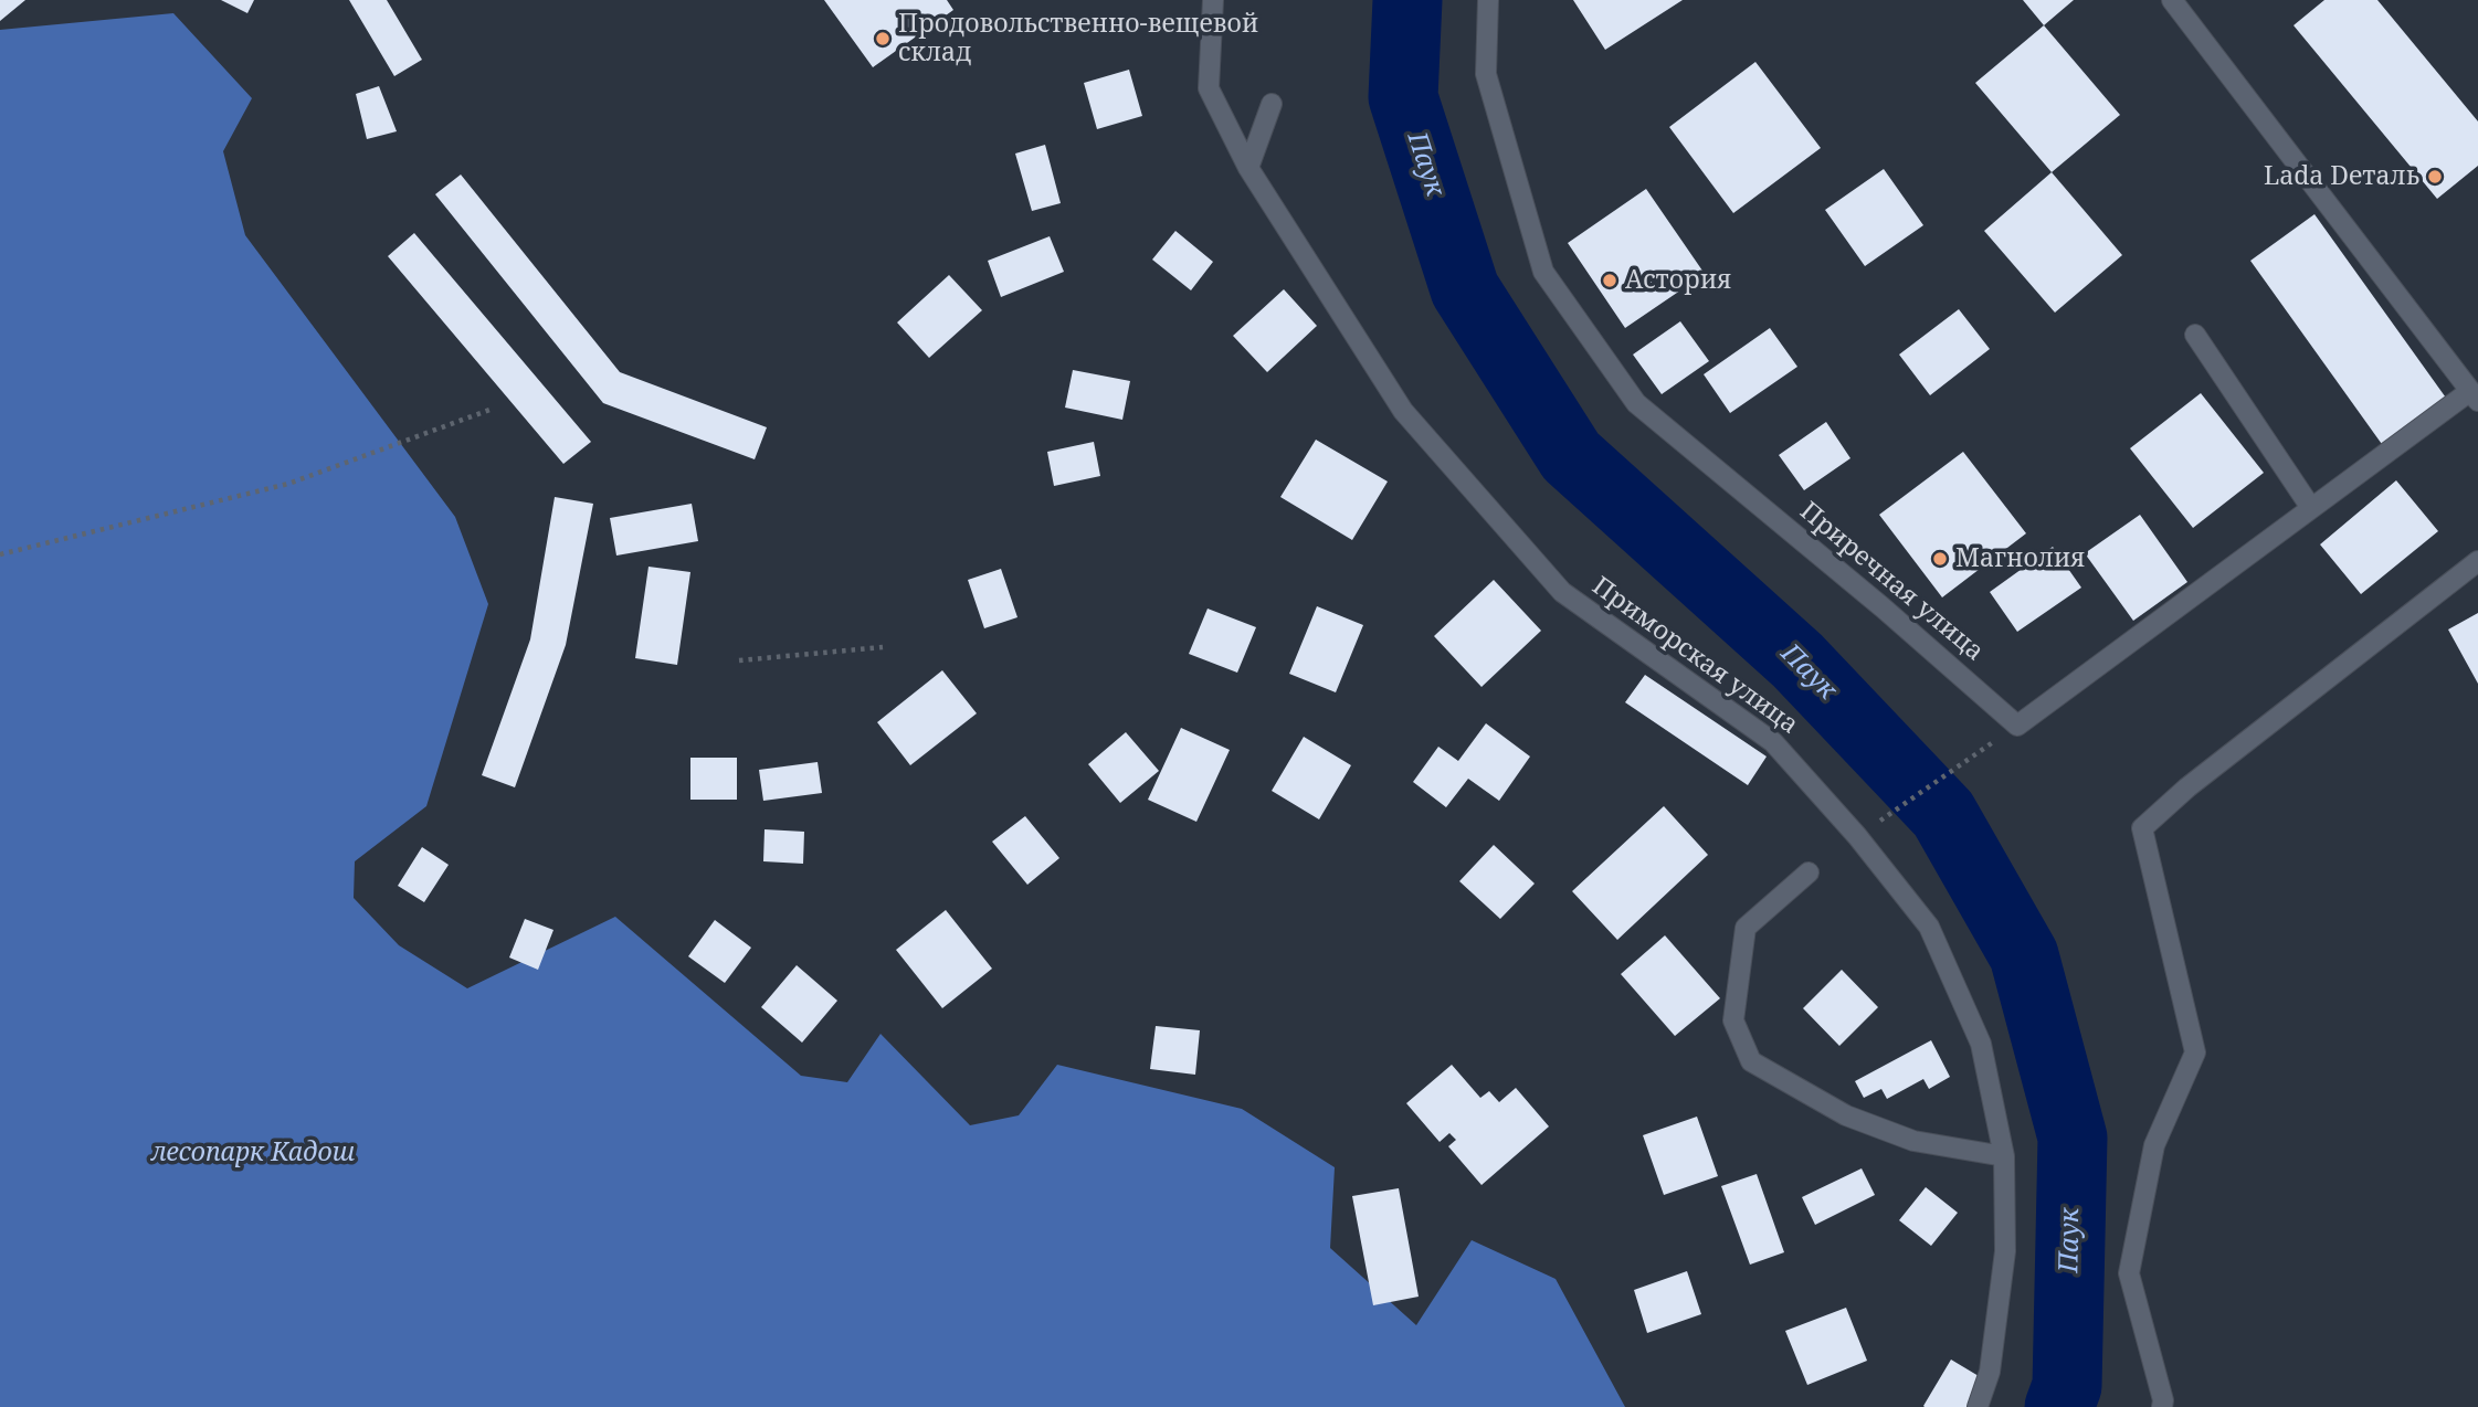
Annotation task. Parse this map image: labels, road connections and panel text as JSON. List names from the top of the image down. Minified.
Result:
{"streets":{"street":["Приречная улица","Приморская улица"]},"water":["Паук"],"parks":["лесопарк Кадош"],"places":["Продовольственно-вещевой склад","Lada Dеталь","Астория","Магнолия"]}
